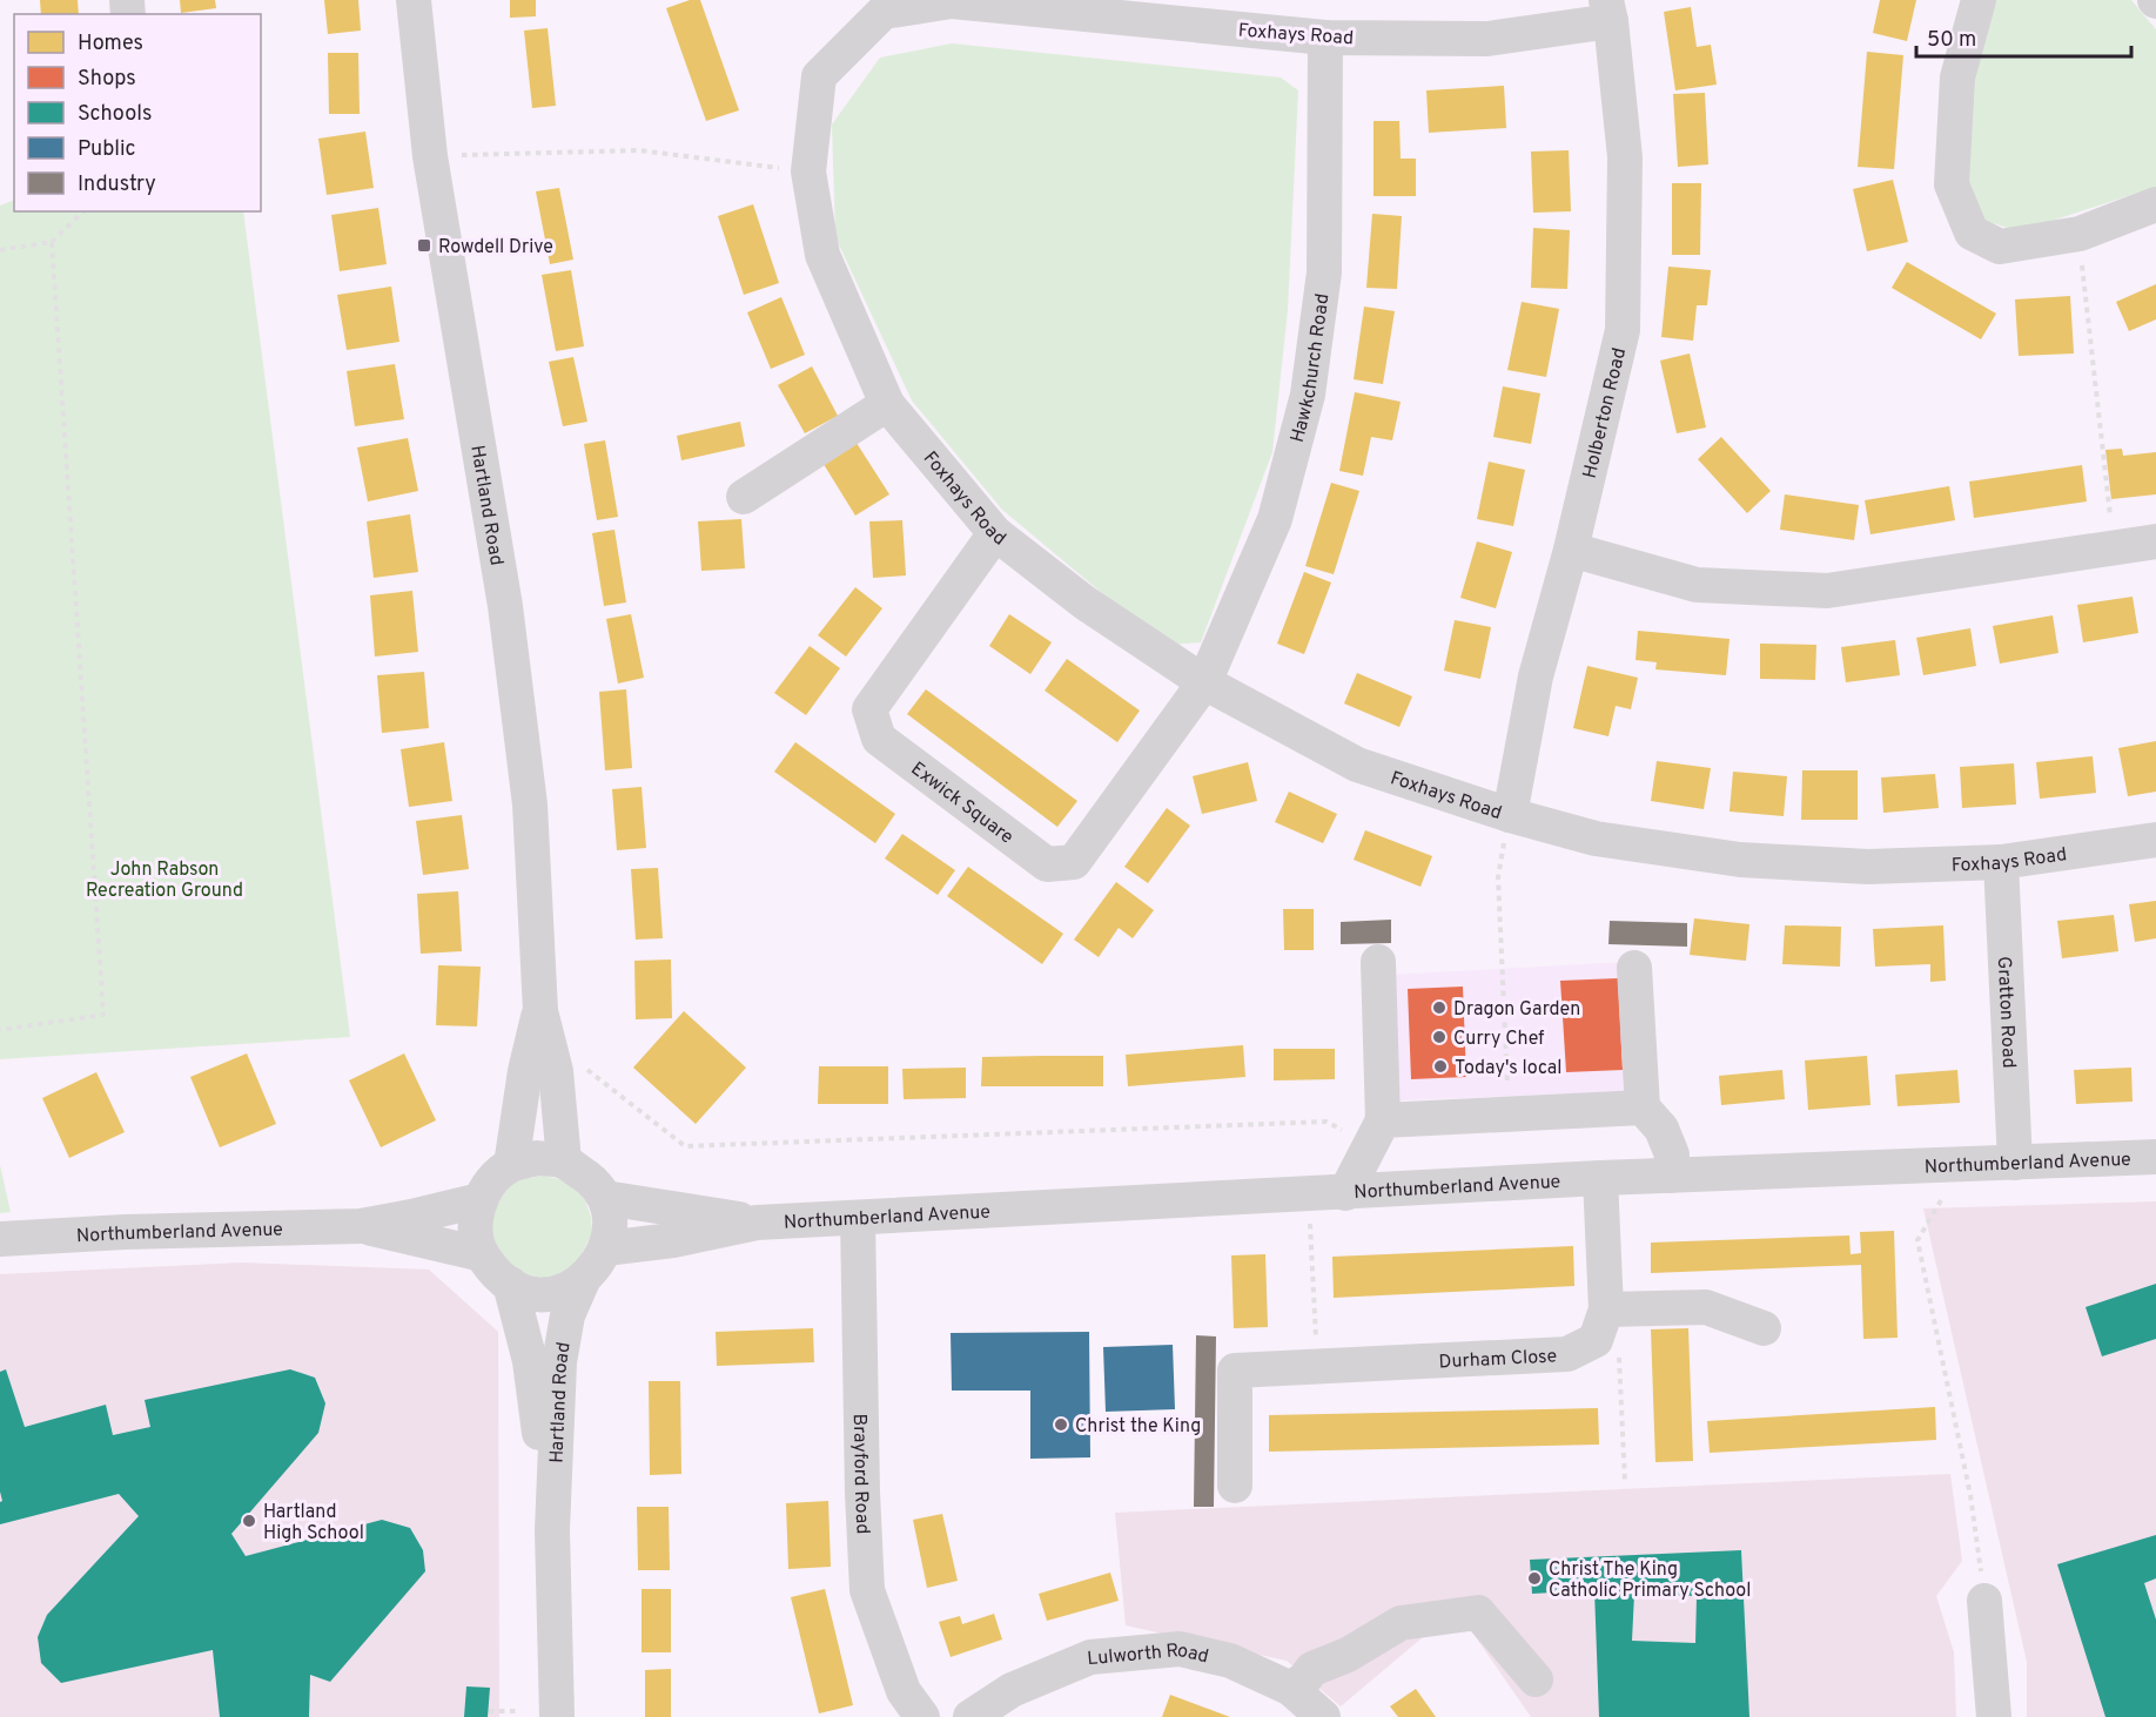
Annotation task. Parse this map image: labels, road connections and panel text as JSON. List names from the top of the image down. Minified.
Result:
{"streets":{"street":["Foxhays Road","Hawkchurch Road","Holberton Road","Hartland Road","Exwick Square","Gratton Road","Northumberland Avenue","Durham Close","Brayford Road","Lulworth Road"]},"crossings":[["Foxhays Road","Hawkchurch Road"],["Foxhays Road","Holberton Road"],["Foxhays Road","Exwick Square"],["Foxhays Road","Gratton Road"],["Hawkchurch Road","Exwick Square"],["Hartland Road","Northumberland Avenue"],["Gratton Road","Northumberland Avenue"],["Northumberland Avenue","Durham Close"],["Northumberland Avenue","Brayford Road"]],"parks":["John Rabson Recreation Ground"],"places":{"transit":["Rowdell Drive"],"other":["Dragon Garden","Curry Chef","Today's local","Christ the King","Hartland High School","Christ The King Catholic Primary School"]},"legend":["Homes","Shops","Schools","Public","Industry"],"scale_bar":"50 m"}
